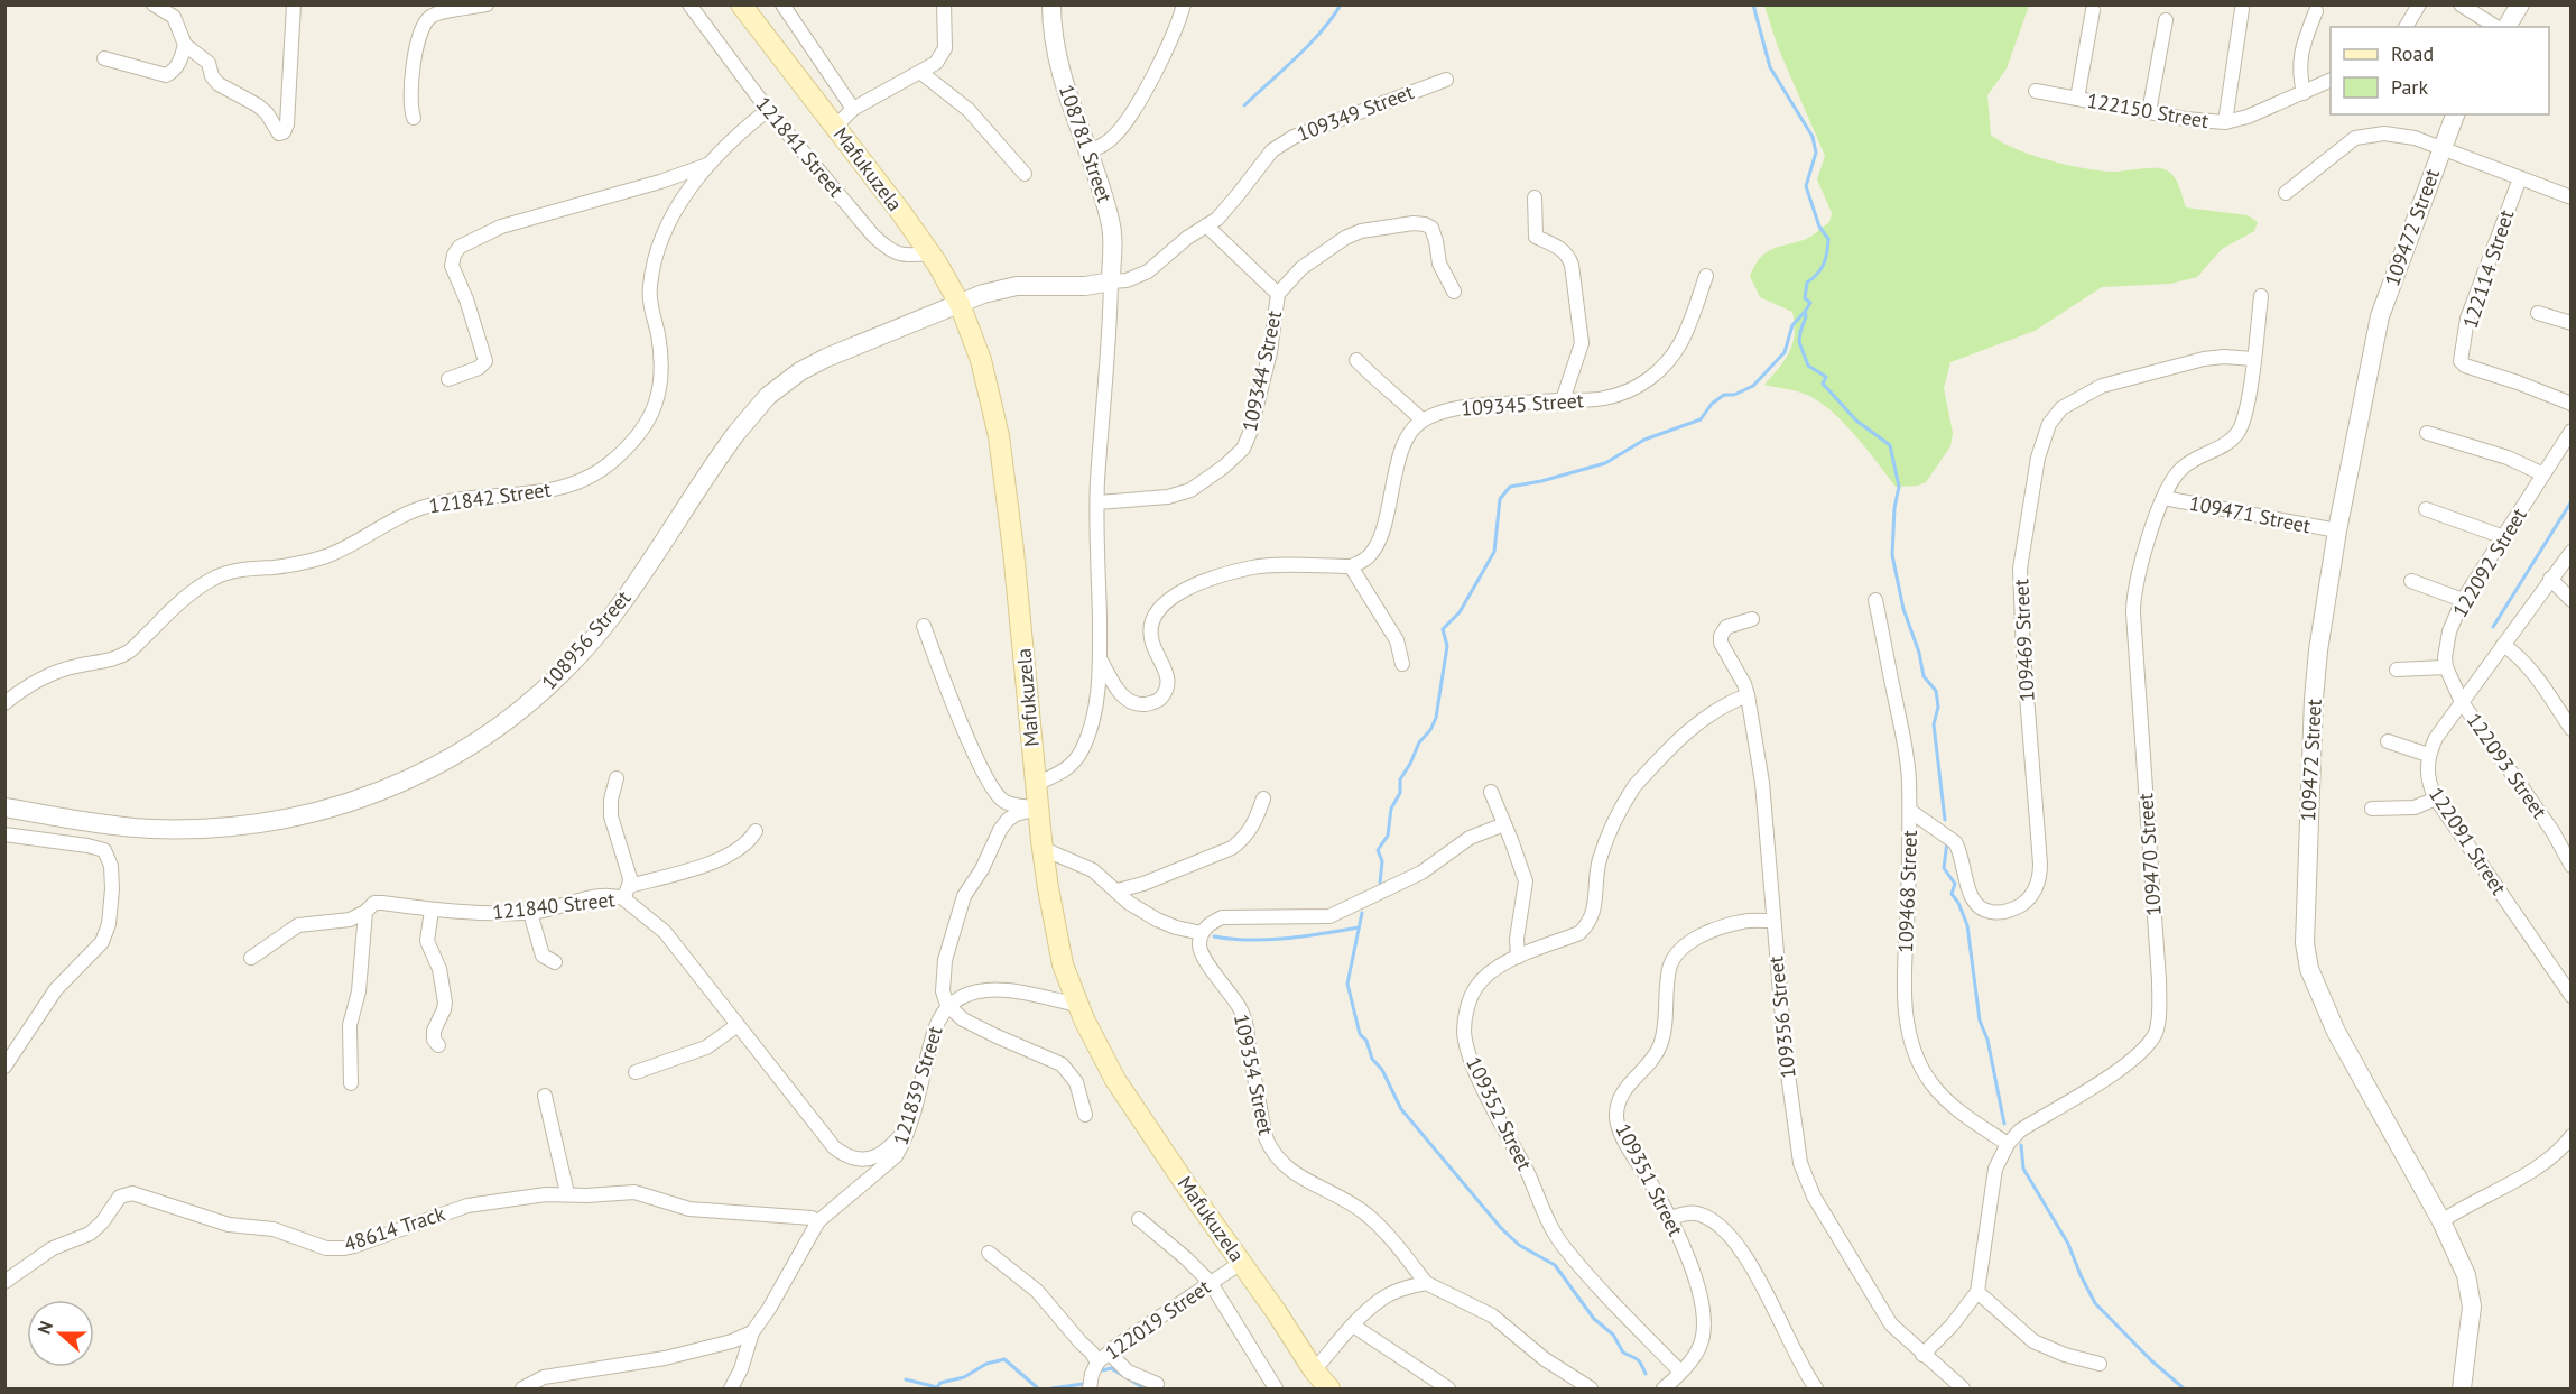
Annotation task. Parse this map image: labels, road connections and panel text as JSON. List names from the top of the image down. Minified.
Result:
{"streets":{"main road":["Mafukuzela"],"street":["122150 Street","109349 Street","108781 Street","121841 Street","109472 Street","122114 Street","109344 Street","109345 Street","121842 Street","109471 Street","122092 Street","108956 Street","109469 Street","122093 Street","122091 Street","109470 Street","109468 Street","121840 Street","109356 Street","109354 Street","121839 Street","109352 Street","109351 Street","48614 Track","122019 Street"]},"crossings":[["109349 Street","108781 Street"],["109349 Street","Mafukuzela"],["109349 Street","108956 Street"],["121841 Street","Mafukuzela"],["121841 Street","121842 Street"],["Mafukuzela","108956 Street"],["Mafukuzela","121839 Street"],["Mafukuzela","122019 Street"],["109472 Street","109471 Street"],["109471 Street","109470 Street"],["122092 Street","122093 Street"],["109469 Street","109470 Street"],["109469 Street","109468 Street"],["109470 Street","109468 Street"],["109470 Street","109356 Street"],["121840 Street","121839 Street"],["109356 Street","109352 Street"],["109356 Street","109351 Street"],["121839 Street","48614 Track"],["109352 Street","109351 Street"]],"legend":["Road","Park"],"north":"left"}
